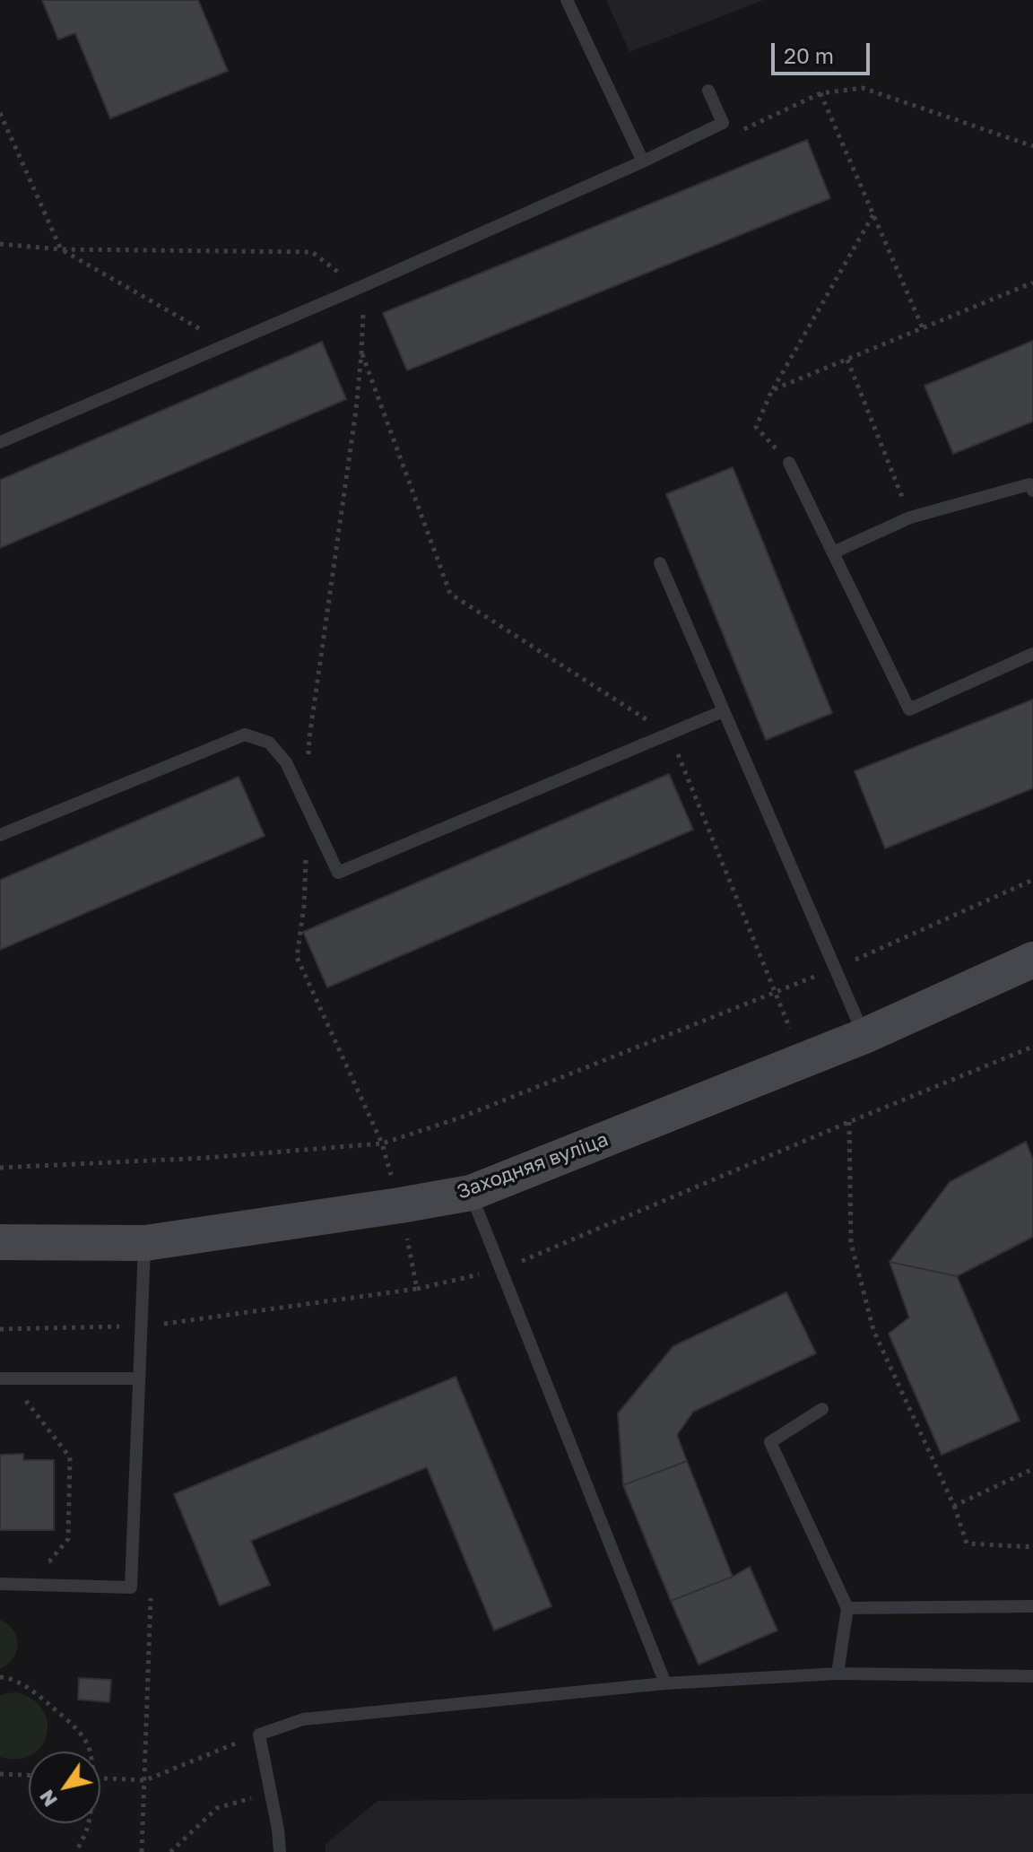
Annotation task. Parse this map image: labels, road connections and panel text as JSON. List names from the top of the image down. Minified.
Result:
{"streets":{"street":["Заходняя вуліца"]},"scale_bar":"20 m","north":"bottom left"}
